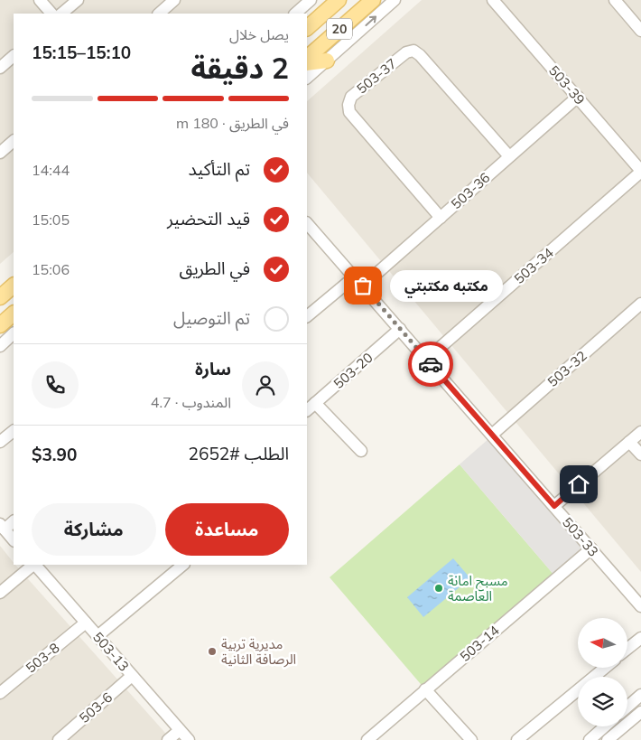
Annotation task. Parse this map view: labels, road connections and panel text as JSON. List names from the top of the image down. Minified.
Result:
{"streets":{"main road":["20"],"street":["503-37","503-39","503-36","503-34","503-32","503-20","503-33","503-14","503-13","503-8","503-6"]},"crossings":[["503-37","503-36"],["503-39","503-36"],["503-39","503-34"],["503-36","503-33"],["503-34","503-33"],["503-32","503-33"],["503-20","503-33"],["503-33","503-14"],["503-13","503-8"],["503-13","503-6"]],"places":["مكتبه مكتبتي","مسبح امانة العاصمة","مديرية تربية الرصافة الثانية"],"north":"left","page":{"heading":["2 دقيقة","يصل خلال","15:10–15:15"],"panel":["سارة","المندوب · 4.7","الطلب #2652","$3.90"],"bar":"في الطريق · 180 m","list":[["تم التأكيد","14:44"],["قيد التحضير","15:05"],["في الطريق","15:06"],"تم التوصيل"],"bubble":"مكتبه مكتبتي","buttons":["مساعدة","مشاركة"]}}
